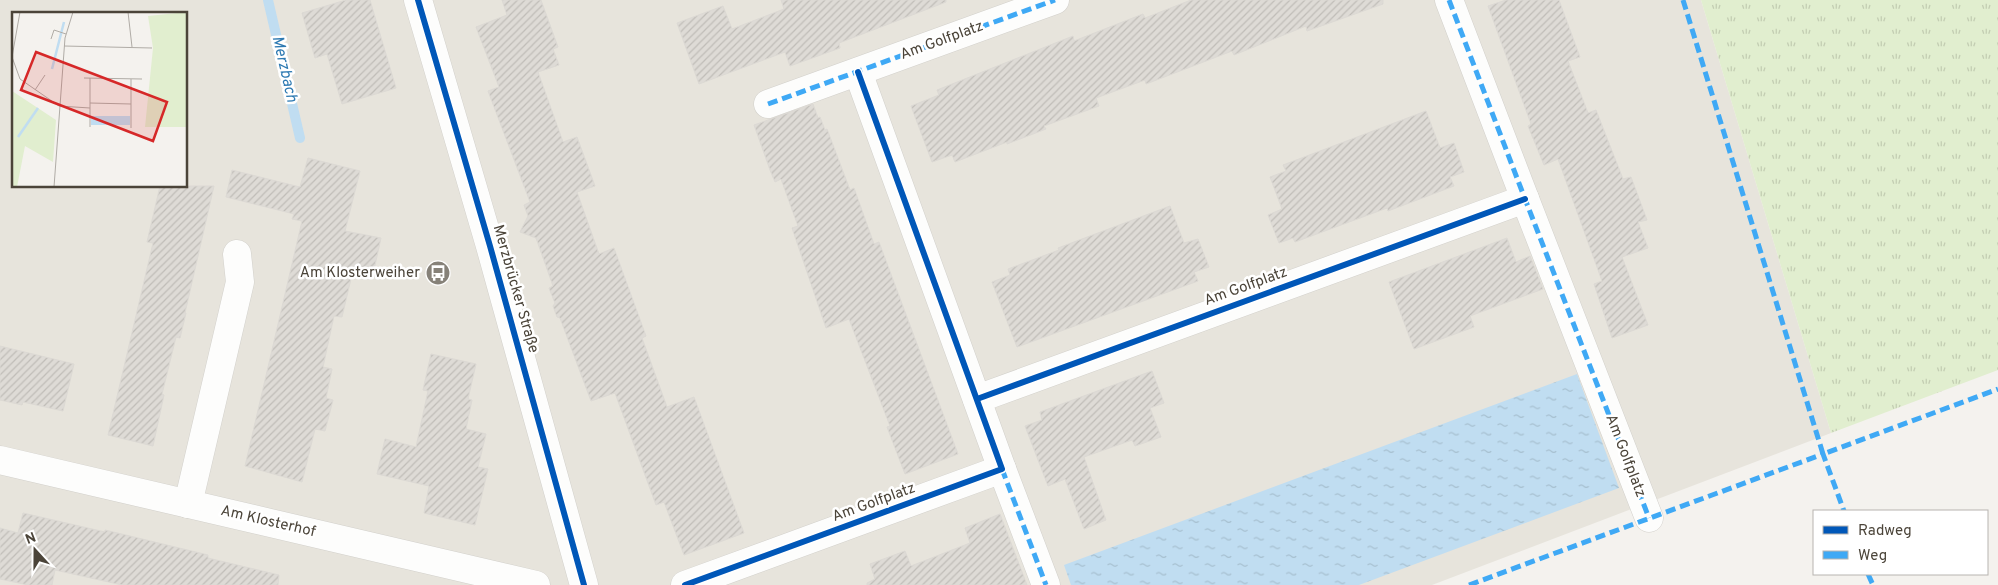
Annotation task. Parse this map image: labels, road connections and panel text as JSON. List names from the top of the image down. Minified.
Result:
{"streets":{"street":["Am Golfplatz","Merzbrücker Straße","Am Klosterhof"]},"water":["Merzbach"],"places":{"bus stop":["Am Klosterweiher"]},"legend":["Radweg","Weg"],"north":"top"}
